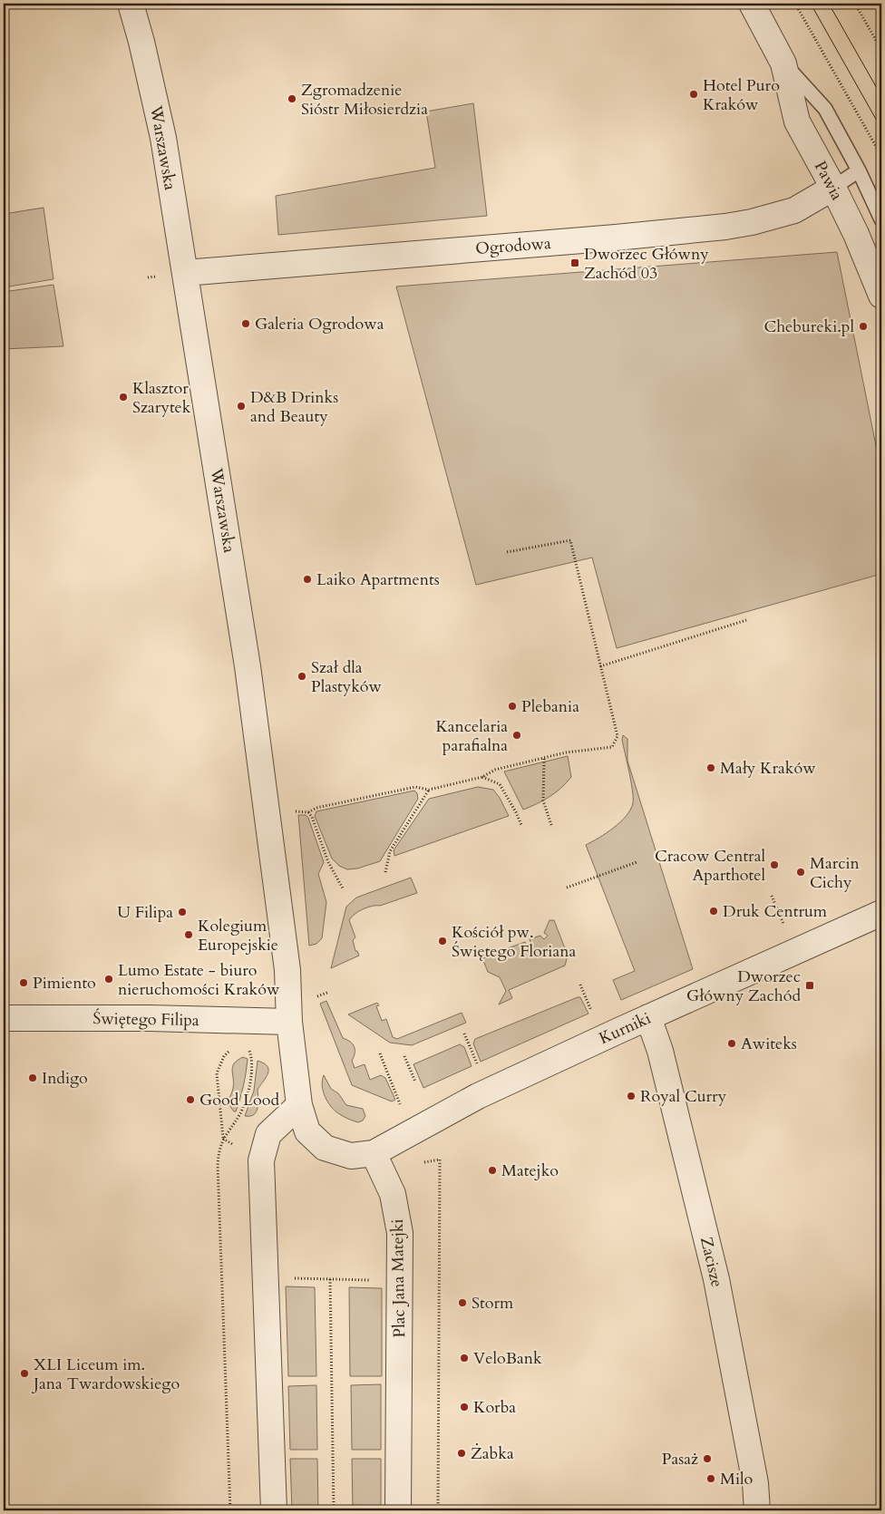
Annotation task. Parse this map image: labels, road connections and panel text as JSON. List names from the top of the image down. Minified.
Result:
{"streets":{"street":["Warszawska","Pawia","Ogrodowa","Świętego Filipa","Kurniki","Zacisze","Plac Jana Matejki"]},"crossings":[["Warszawska","Ogrodowa"],["Warszawska","Świętego Filipa"],["Pawia","Ogrodowa"],["Kurniki","Zacisze"],["Kurniki","Plac Jana Matejki"]],"places":{"other":["Hotel Puro Kraków","Zgromadzenie Sióstr Miłosierdzia","Galeria Ogrodowa","Chebureki.pl","Klasztor Szarytek","D&B Drinks and Beauty","Laiko Apartments","Szał dla Plastyków","Plebania","Kancelaria parafialna","Mały Kraków","Cracow Central Aparthotel","Marcin Cichy","Druk Centrum","U Filipa","Kolegium Europejskie","Kościół pw. Świętego Floriana","Lumo Estate - biuro nieruchomości Kraków","Pimiento","Awiteks","Indigo","Royal Curry","Good Lood","Matejko","Storm","VeloBank","XLI Liceum im. Jana Twardowskiego","Korba","Żabka","Pasaż","Milo"],"transit":["Dworzec Główny Zachód 03","Dworzec Główny Zachód"]}}
